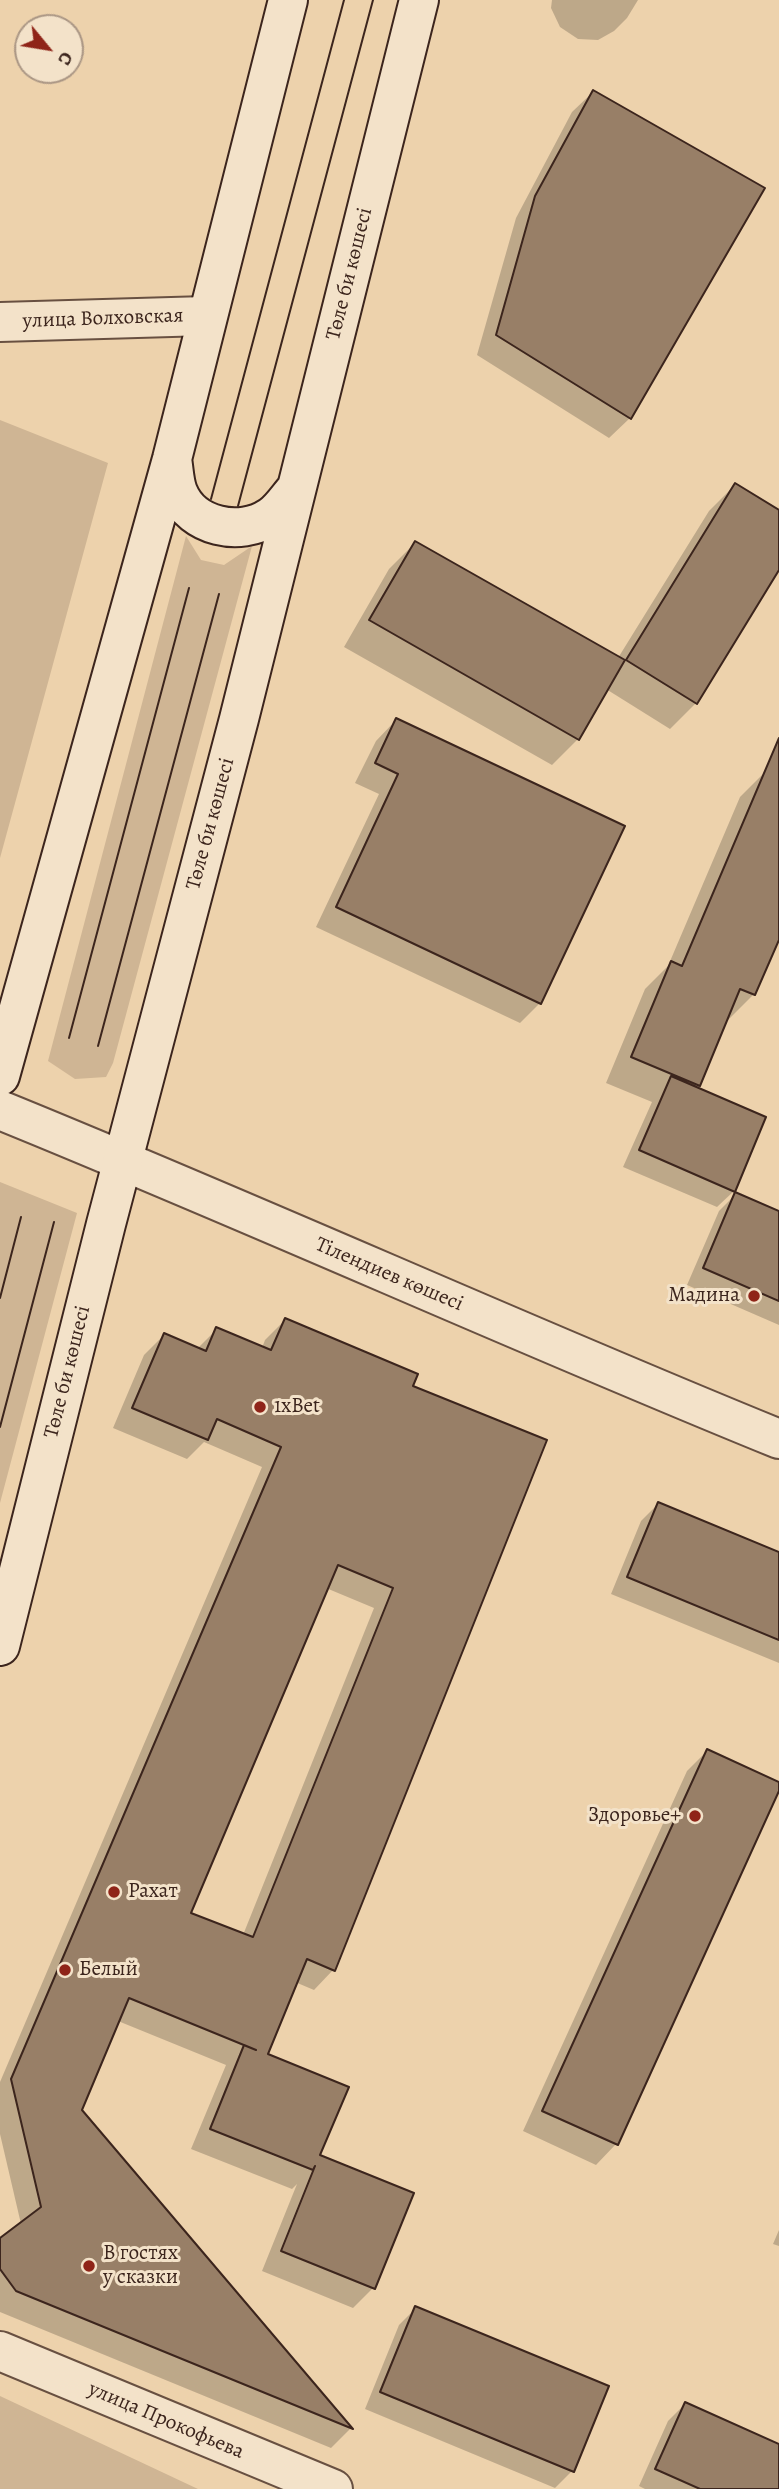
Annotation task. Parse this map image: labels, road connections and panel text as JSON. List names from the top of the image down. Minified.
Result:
{"streets":{"main road":["Төле би көшесі","улица Волховская","Тілендиев көшесі","улица Прокофьева"]},"crossings":[["Төле би көшесі","Тілендиев көшесі"]],"places":["Мадина","1xBet","Здоровье+","Рахат","Белый","В гостях у сказки"],"north":"bottom right"}
